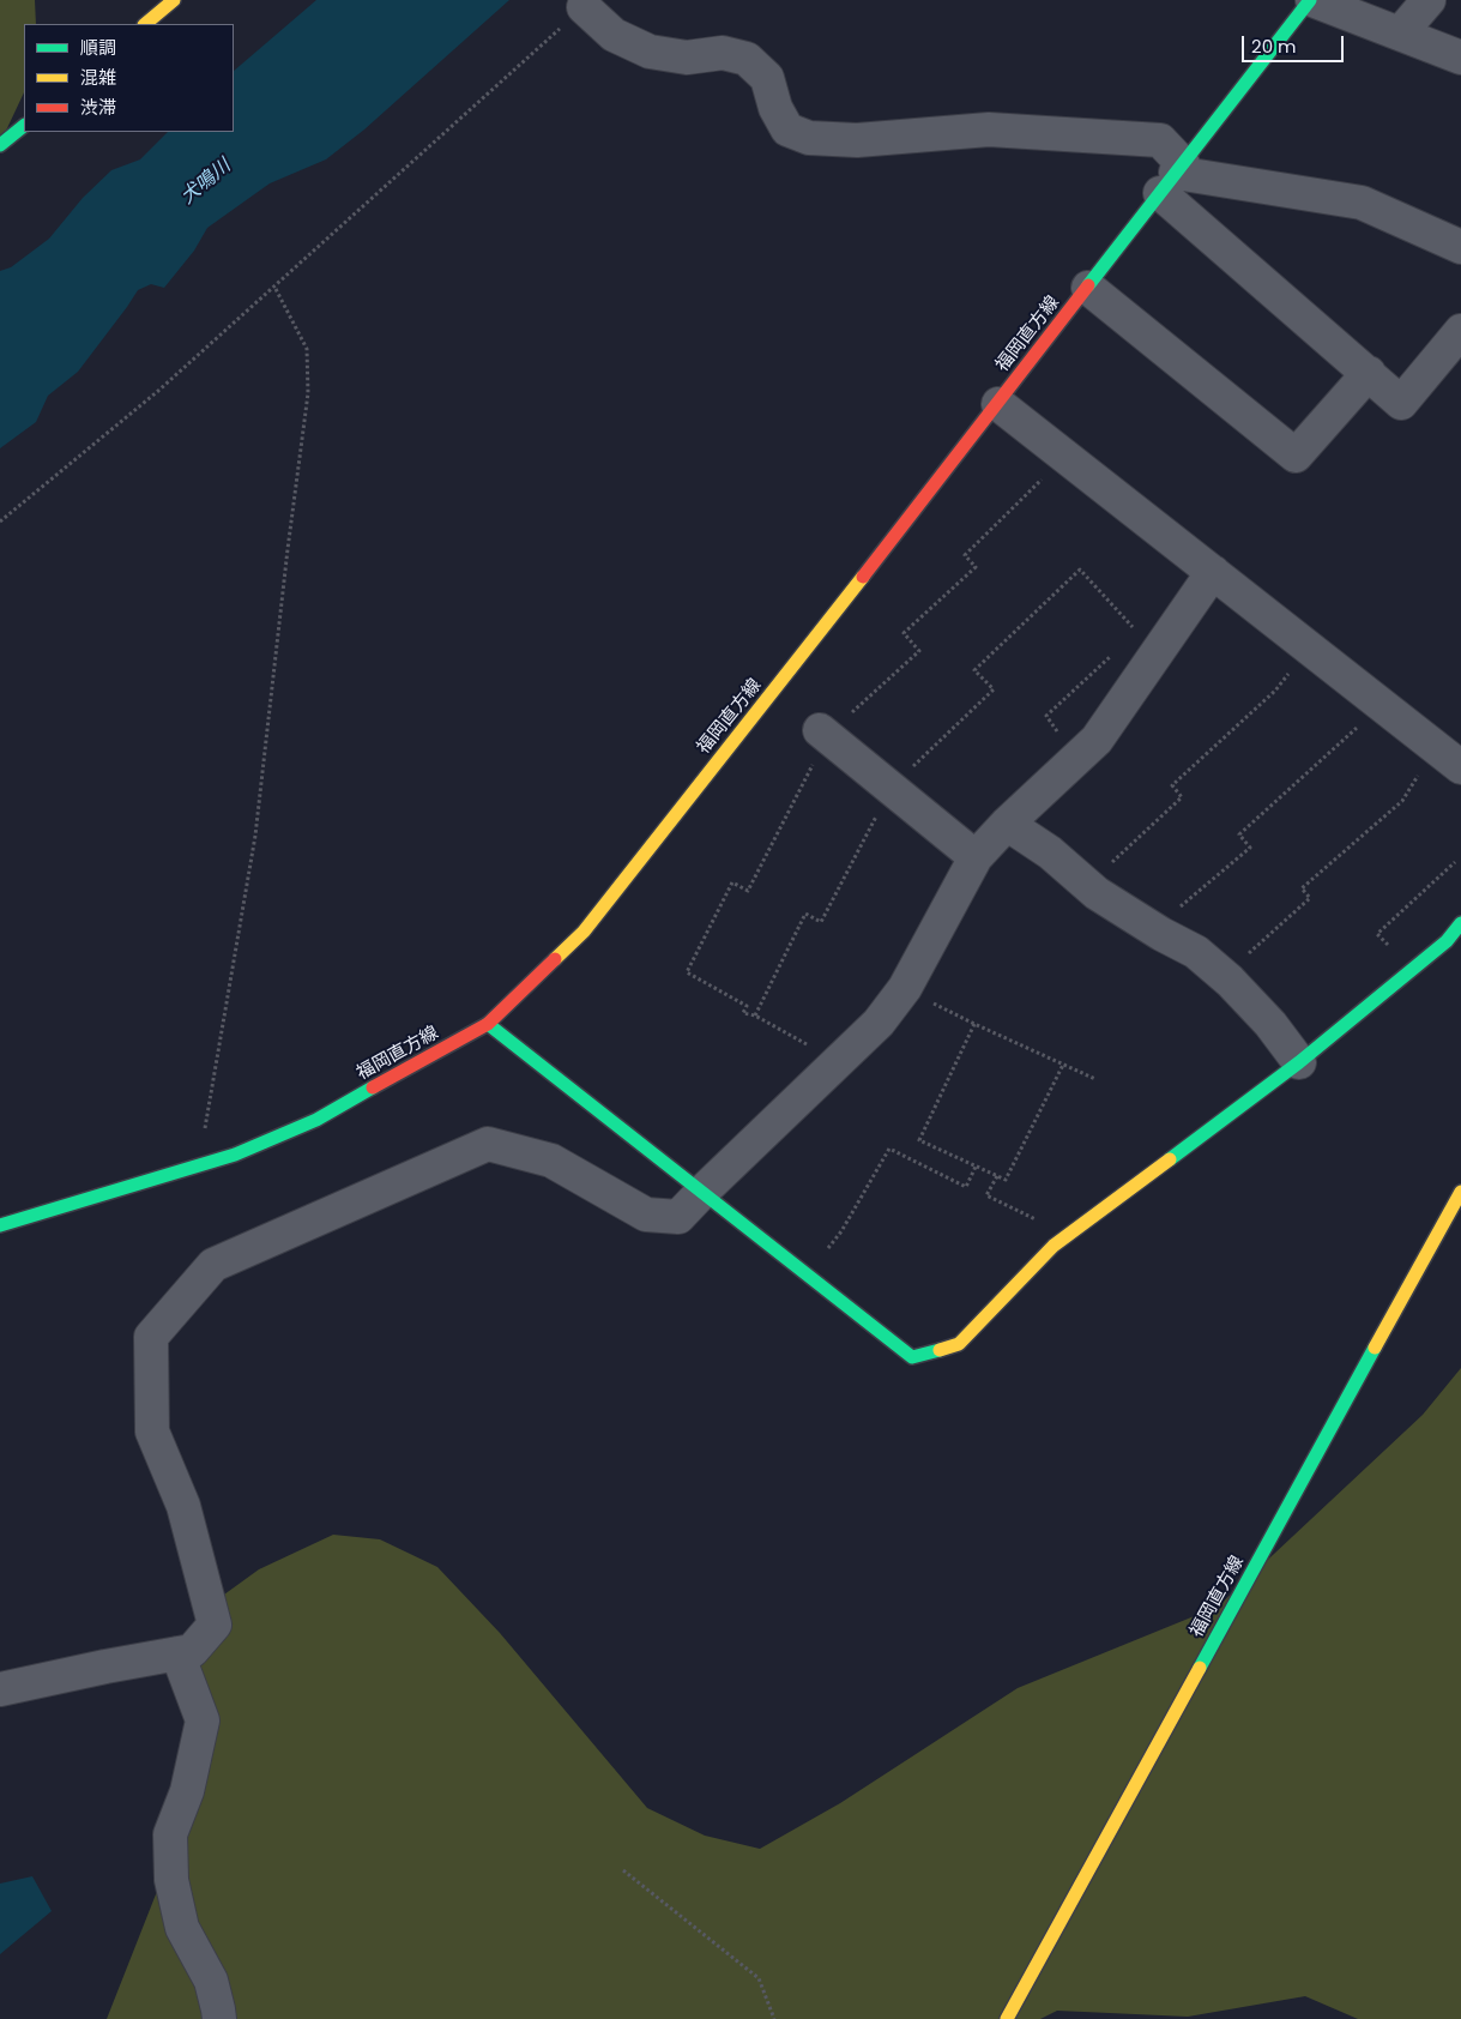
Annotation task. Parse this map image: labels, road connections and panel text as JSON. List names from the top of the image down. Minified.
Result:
{"streets":{"main road":["福岡直方線"]},"water":["犬鳴川"],"legend":["順調","混雑","渋滞"],"scale_bar":"20 m"}
